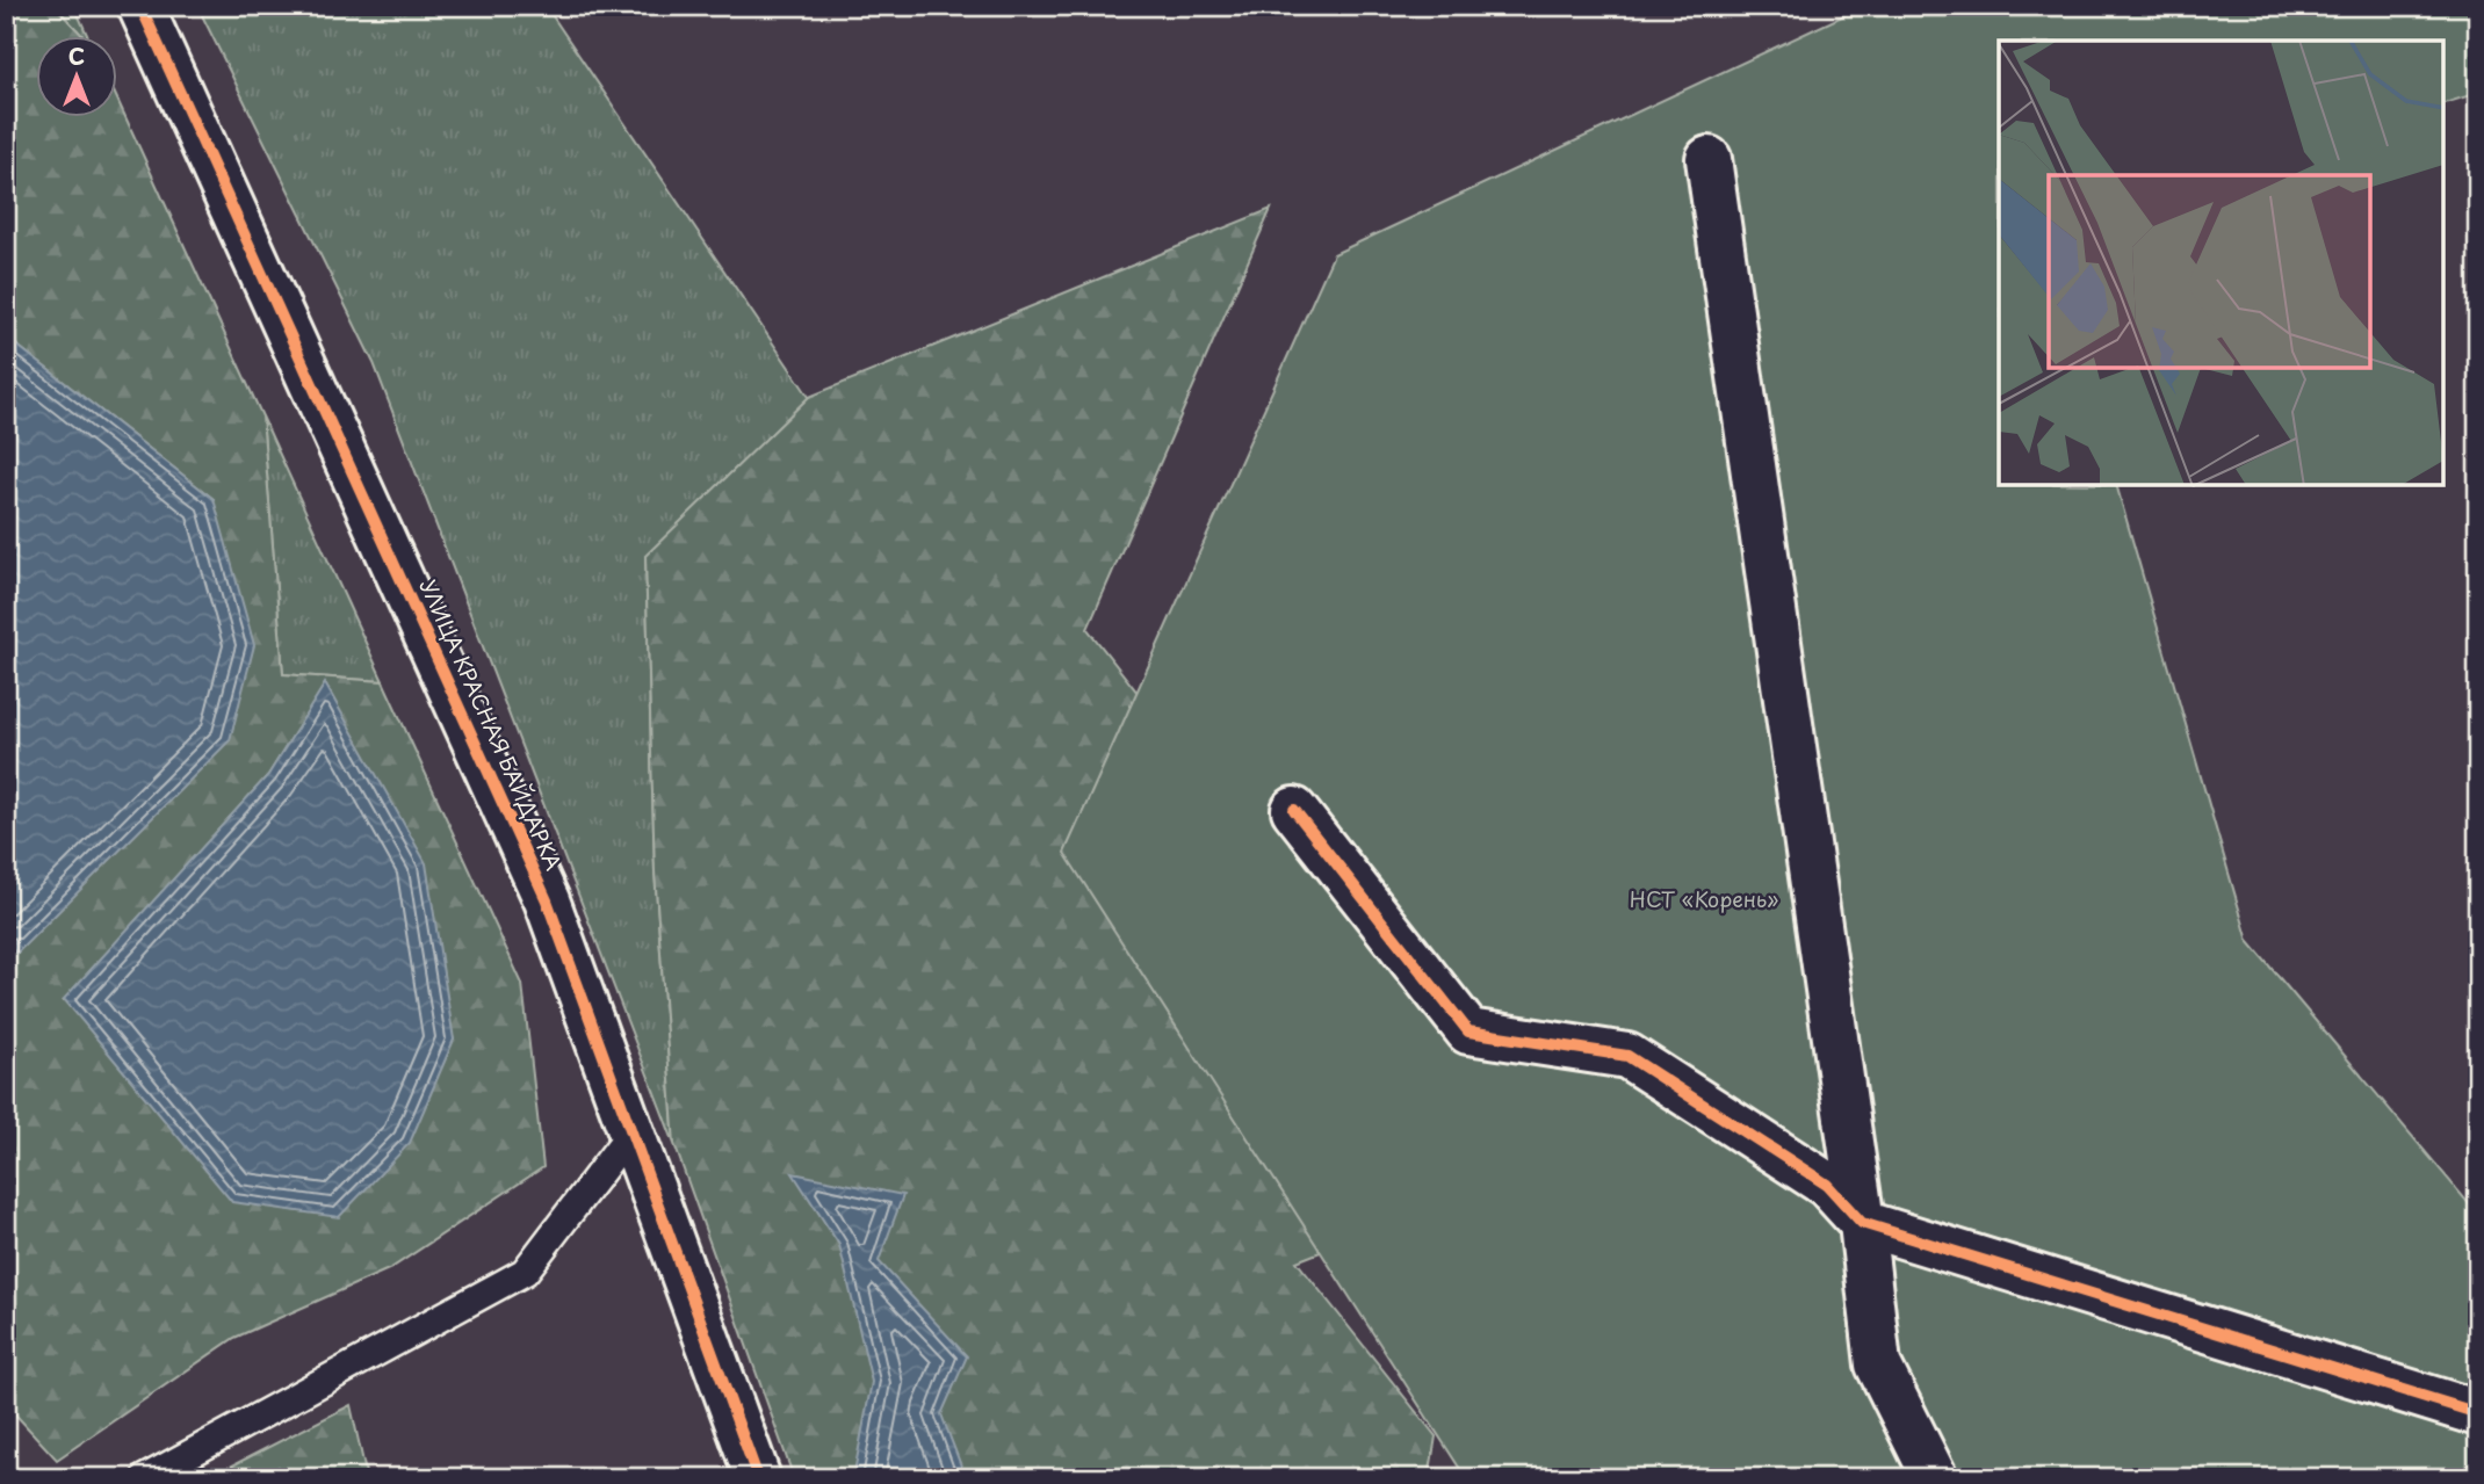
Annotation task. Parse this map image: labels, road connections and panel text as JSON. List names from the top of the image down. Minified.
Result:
{"streets":{"street":["УЛИЦА КРАСНАЯ БАЙДАРКА"]},"parks":["НСТ «Корень»"],"north":"top"}
